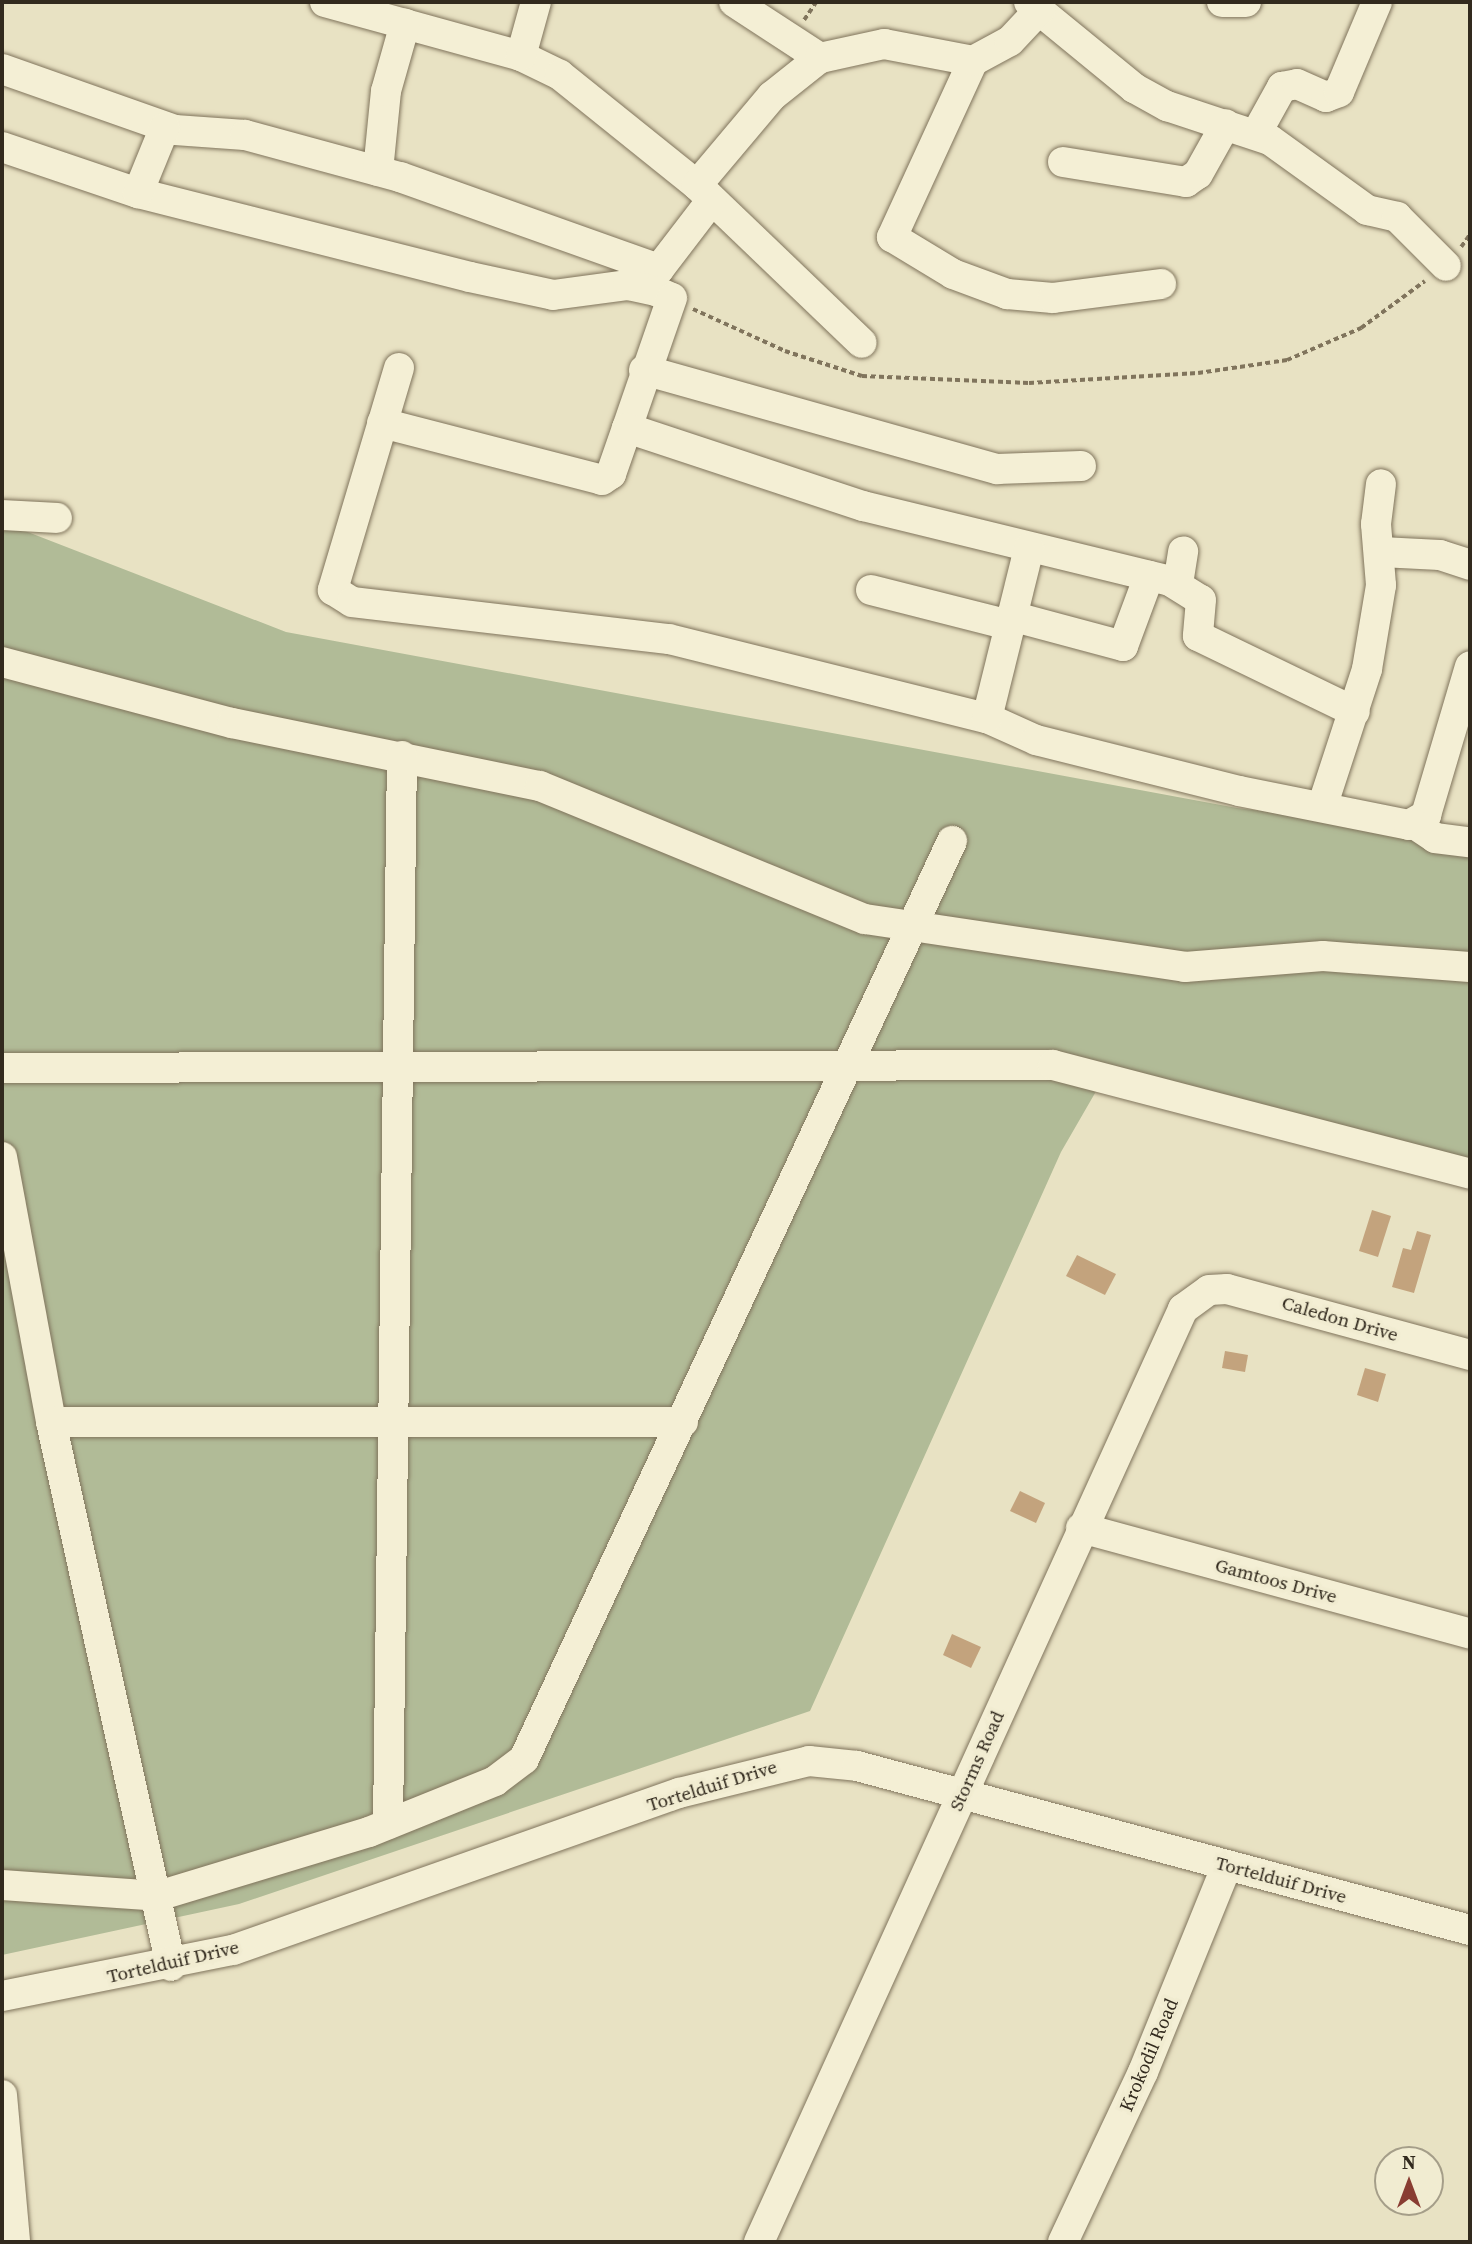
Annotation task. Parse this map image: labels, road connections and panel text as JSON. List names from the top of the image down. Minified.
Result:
{"streets":{"street":["Caledon Drive","Gamtoos Drive","Storms Road","Tortelduif Drive","Krokodil Road"]},"crossings":[["Caledon Drive","Storms Road"],["Gamtoos Drive","Storms Road"],["Storms Road","Tortelduif Drive"],["Tortelduif Drive","Krokodil Road"]],"north":"top"}
